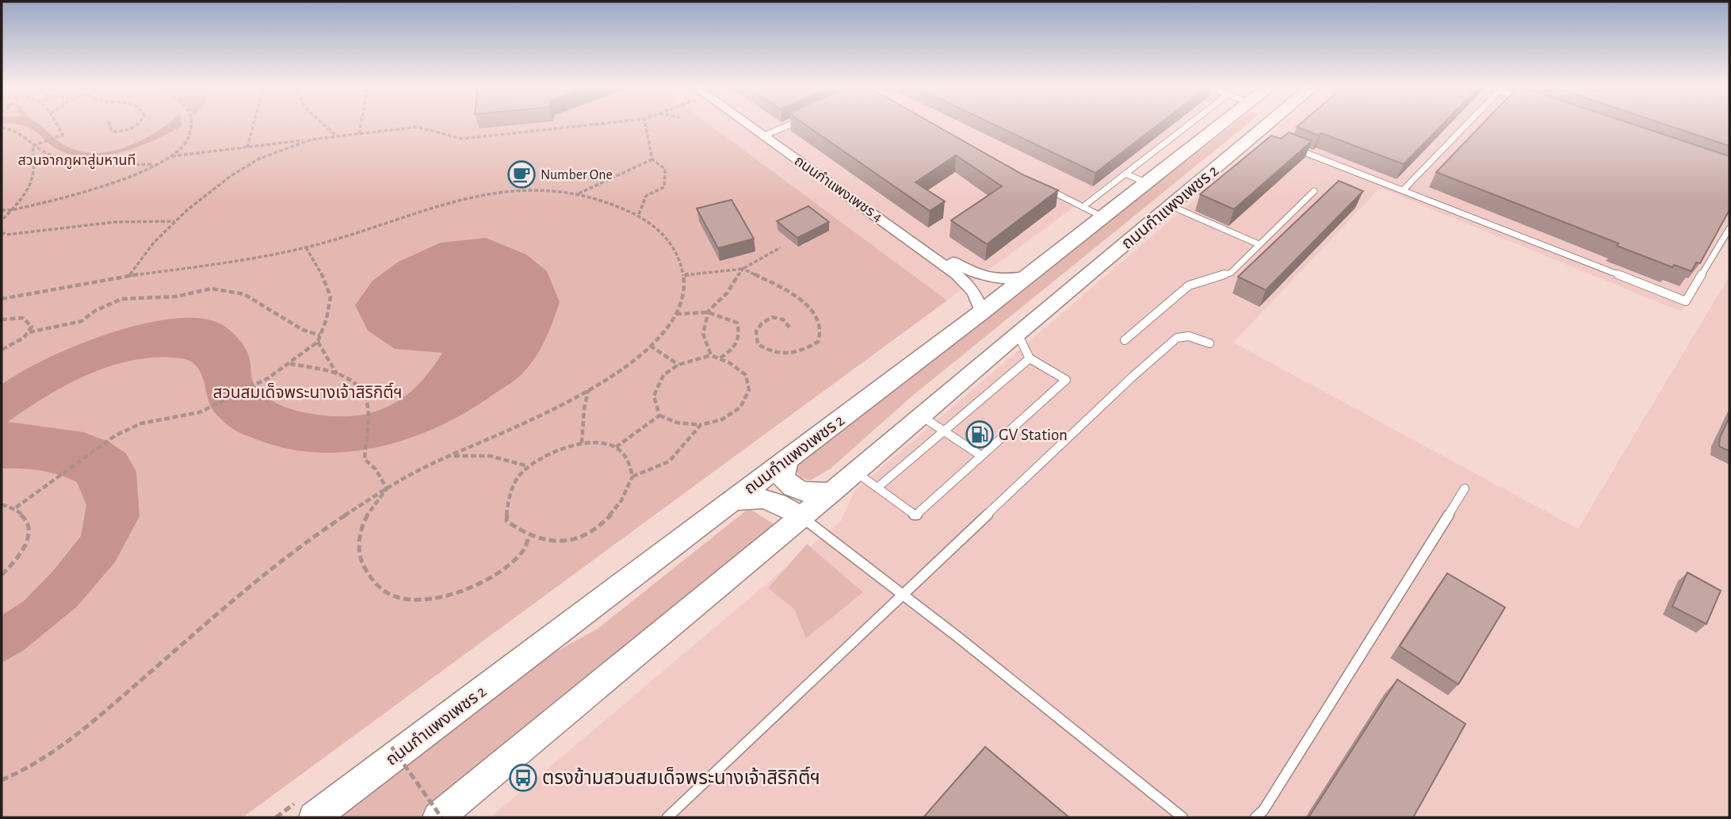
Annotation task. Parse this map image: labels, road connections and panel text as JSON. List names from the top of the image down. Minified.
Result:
{"streets":{"main road":["ถนนกำแพงเพชร 2"],"street":["ถนนกำแพงเพชร 4"]},"crossings":[["ถนนกำแพงเพชร 4","ถนนกำแพงเพชร 2"]],"parks":["สวนจากภูผาสู่มหานที","สวนสมเด็จพระนางเจ้าสิริกิติ์ฯ"],"places":{"cafe":["Number One"],"fuel station":["GV Station"],"bus stop":["ตรงข้ามสวนสมเด็จพระนางเจ้าสิริกิติ์ฯ"]}}
